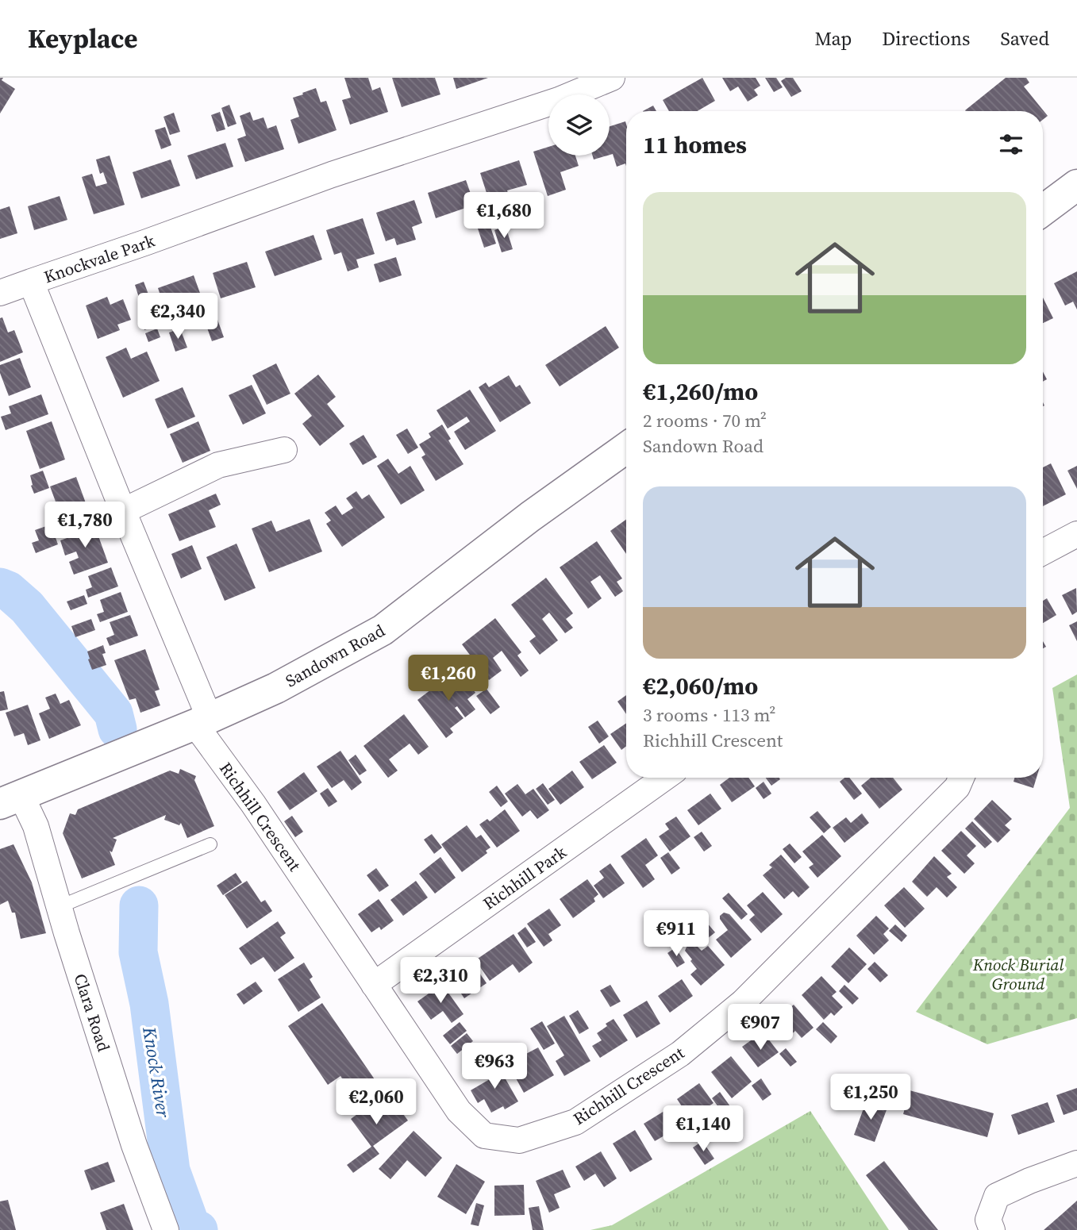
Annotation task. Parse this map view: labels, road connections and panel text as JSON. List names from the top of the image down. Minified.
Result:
{"streets":{"street":["Knockvale Park","Sandown Road","Richhill Crescent","Richhill Park","Clara Road"]},"crossings":[["Knockvale Park","Sandown Road"],["Knockvale Park","Richhill Crescent"],["Sandown Road","Richhill Crescent"],["Sandown Road","Clara Road"],["Richhill Crescent","Richhill Park"]],"water":["Knock River"],"parks":["Knock Burial Ground"],"page":{"header":"Keyplace","nav":["Map","Directions","Saved"],"heading":"11 homes","list":[{"name":"€1,260/mo","note":"2 rooms · 70 m² · Sandown Road"},{"name":"€2,060/mo","note":"3 rooms · 113 m² · Richhill Crescent"}],"price":["€1,680","€2,340","€1,780","€1,260","€911","€2,310","€907","€963","€1,250","€2,060","€1,140"]}}
